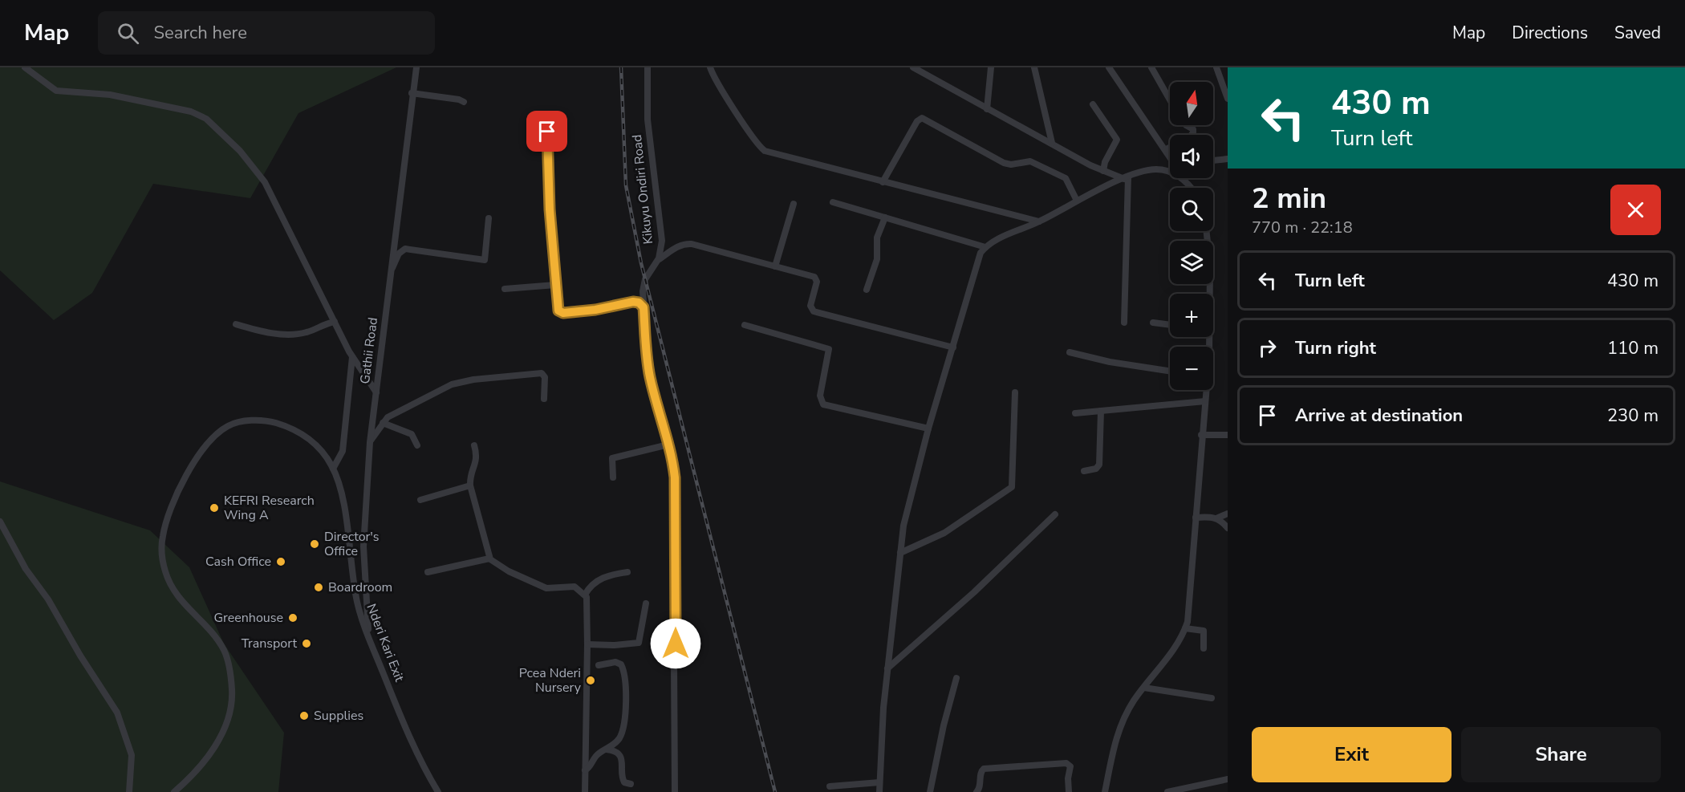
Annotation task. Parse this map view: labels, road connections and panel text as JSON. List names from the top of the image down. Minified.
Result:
{"streets":{"street":["Kikuyu Ondiri Road","Gathii Road","Nderi Kari Exit"]},"crossings":[["Gathii Road","Nderi Kari Exit"]],"places":["KEFRI Research Wing A","Director's Office","Cash Office","Boardroom","Greenhouse","Transport","Pcea Nderi Nursery","Supplies"],"north":"top","page":{"header":"Map","search":"Search here","nav":["Map","Directions","Saved"],"turn":["430 m","Turn left"],"map_buttons":["+","−"],"heading":["2 min","770 m · 22:18"],"list":[{"name":"Turn left","value":"430 m"},{"name":"Turn right","value":"110 m"},{"name":"Arrive at destination","value":"230 m"}],"buttons":["Exit","Share"]}}
